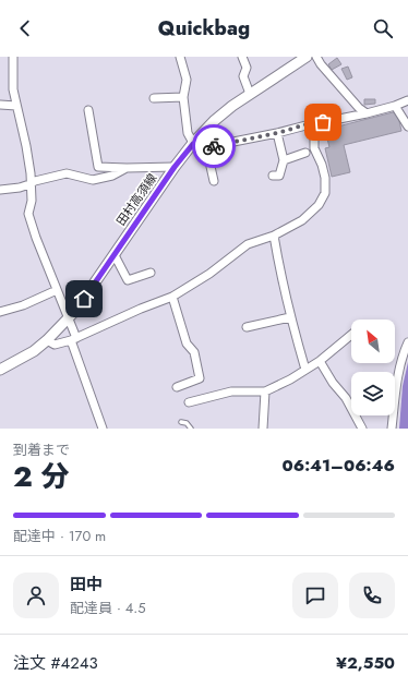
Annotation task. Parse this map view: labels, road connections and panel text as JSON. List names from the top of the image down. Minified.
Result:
{"streets":{"main road":["田村高須線"]},"north":"top left","page":{"header":"Quickbag","heading":["2 分","到着まで","06:41–06:46"],"panel":["田中","配達員 · 4.5","注文 #4243","¥2,550"],"bar":"配達中 · 170 m"}}
